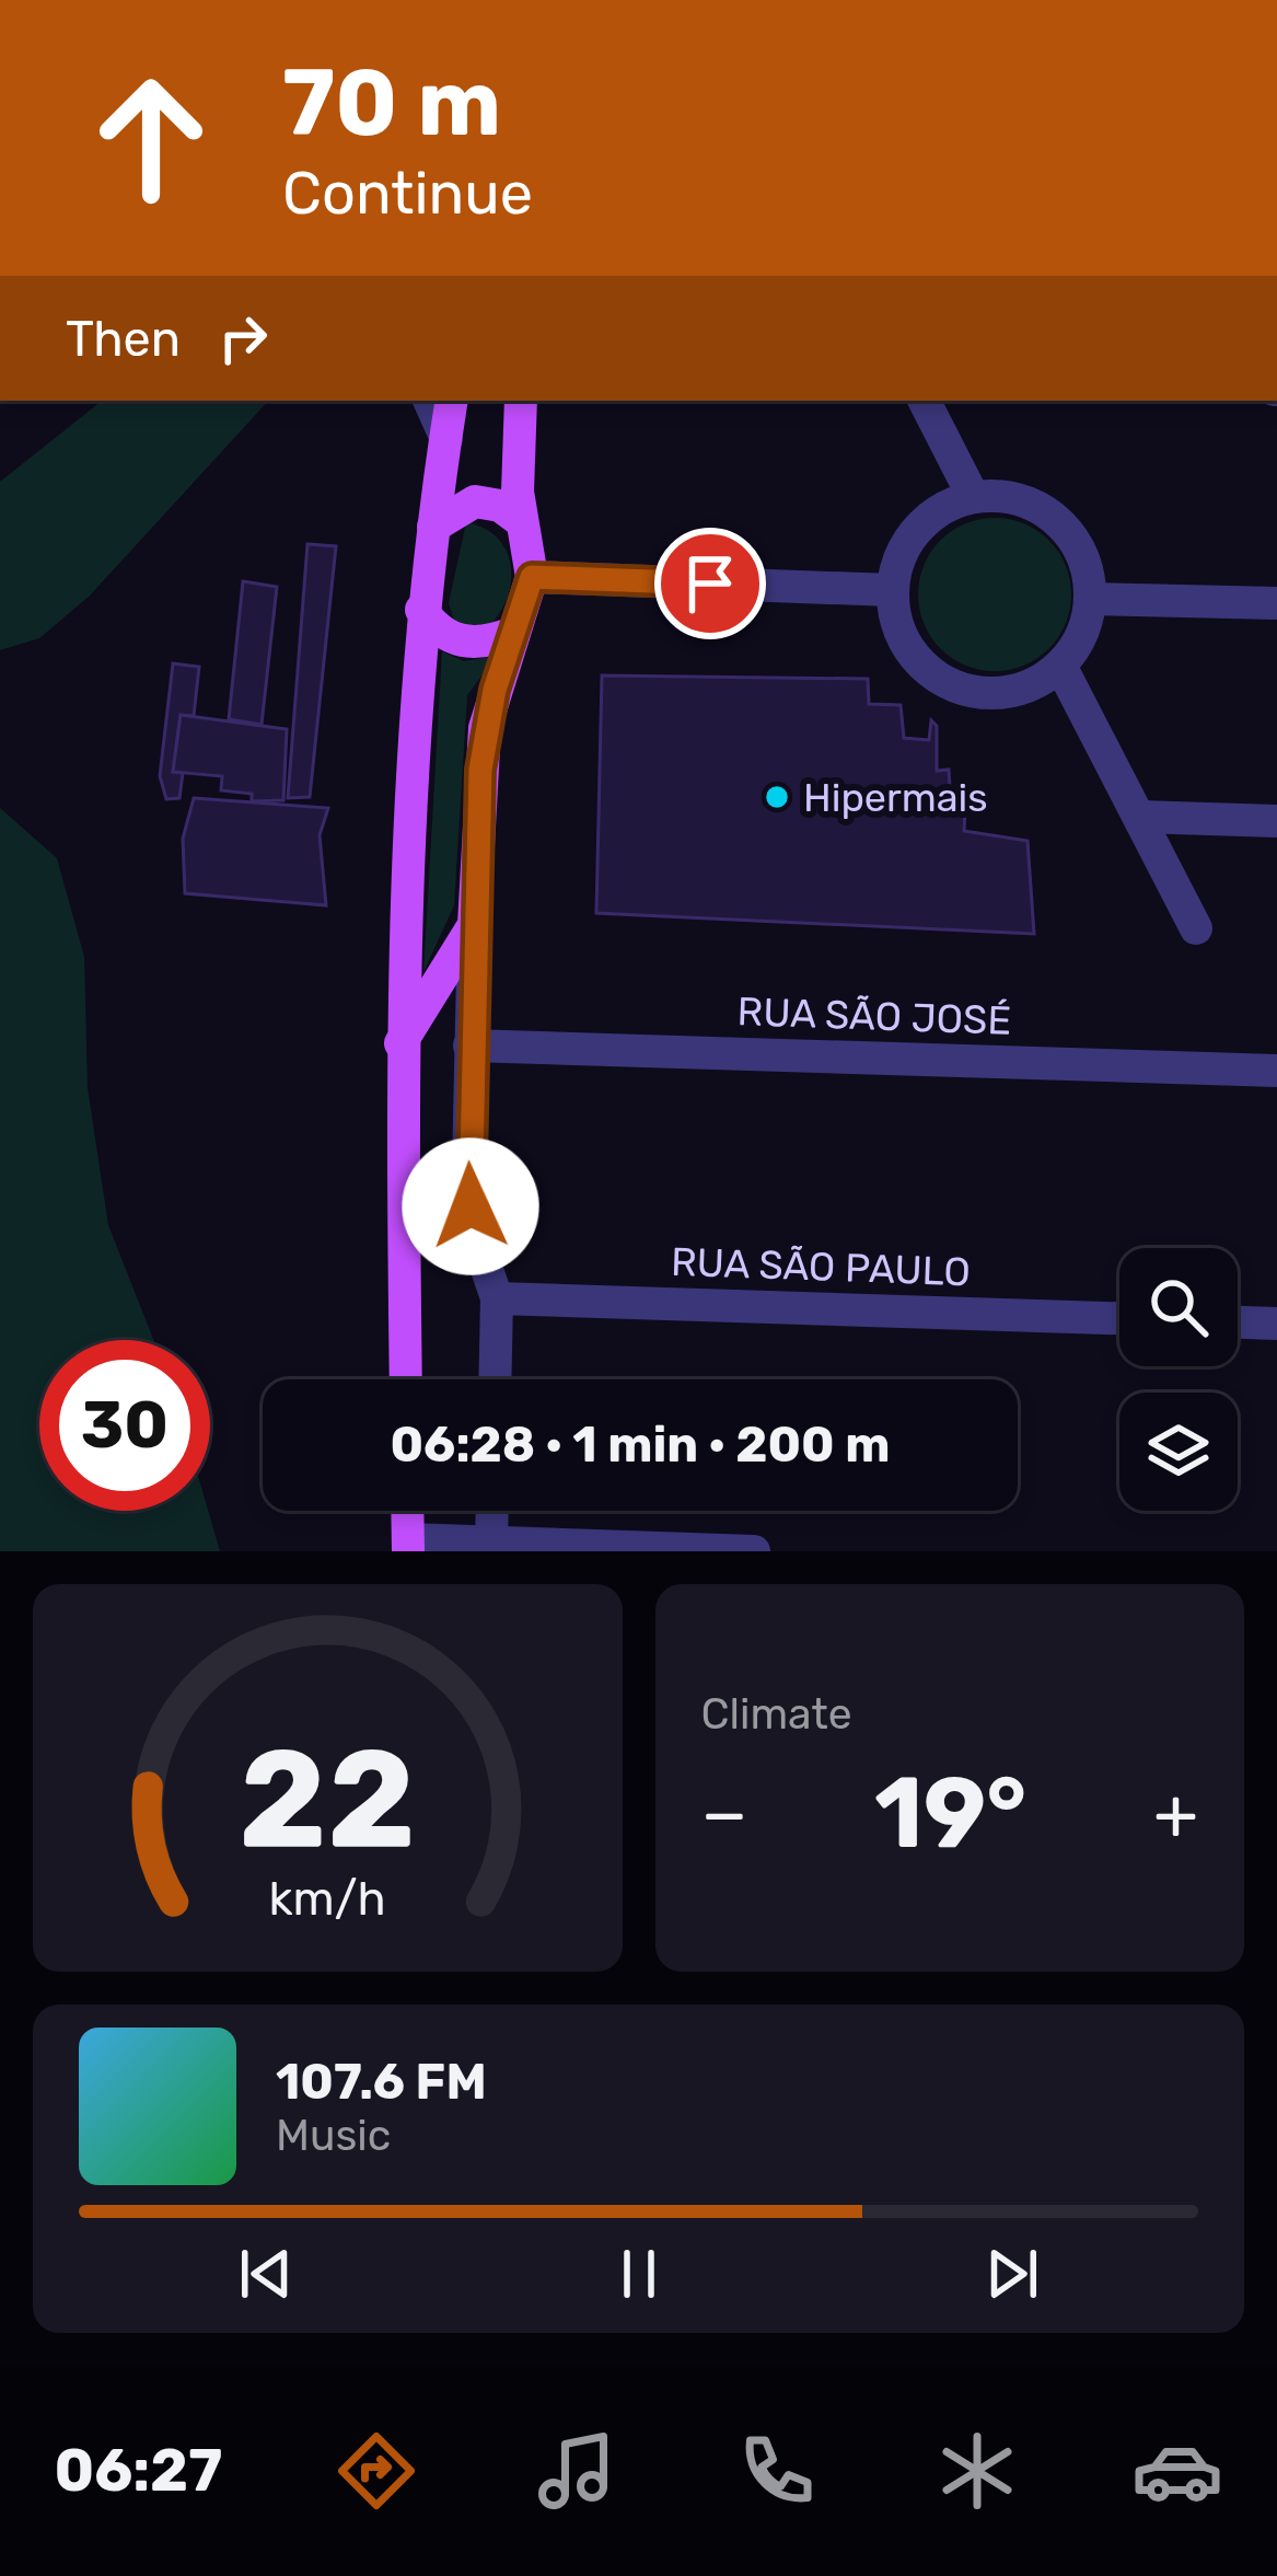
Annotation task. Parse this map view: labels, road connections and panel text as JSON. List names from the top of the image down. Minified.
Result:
{"streets":{"street":["RUA SÃO JOSÉ","RUA SÃO PAULO"]},"places":["Hipermais"],"page":{"turn":["70 m","Continue"],"then":"Then","limit":"30","trip":"06:28 · 1 min · 200 m","tile":"Climate","heat":["−","19°","+"],"song":["107.6 FM","Music"],"tabs":"06:27","gauge":["22","km/h"]}}
